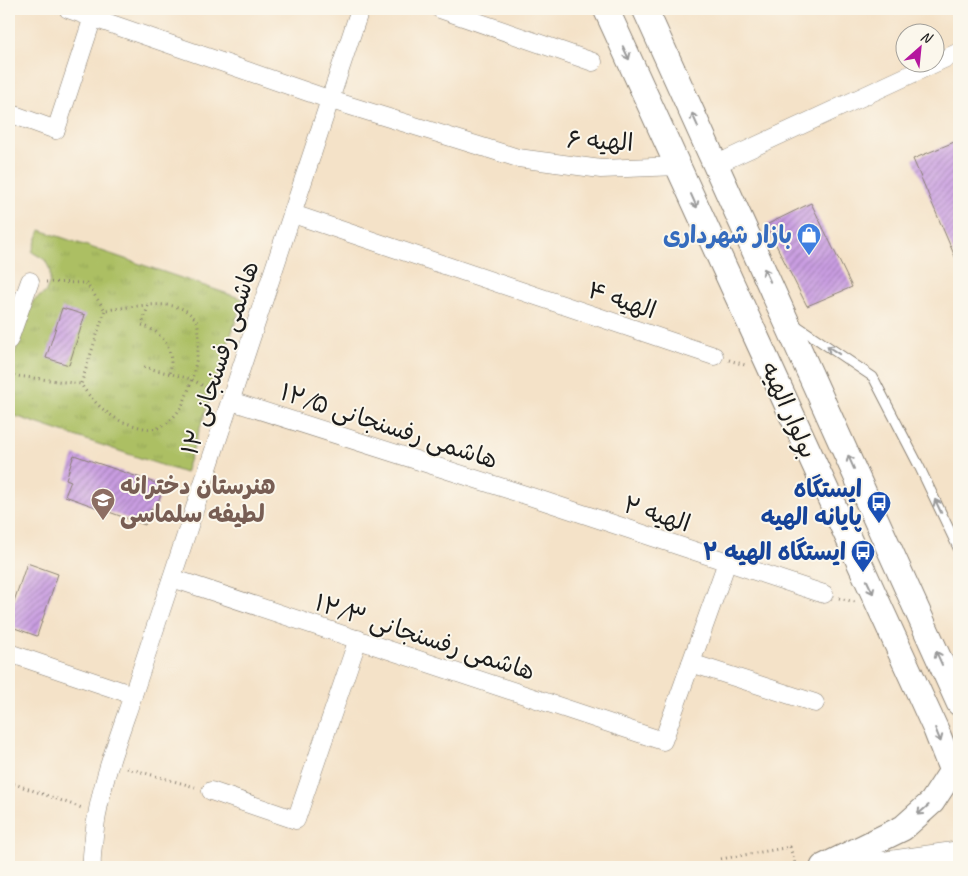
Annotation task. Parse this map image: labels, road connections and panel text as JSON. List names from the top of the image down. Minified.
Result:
{"streets":{"main road":["بولوار الهیه"],"street":["الهیه ۶","الهیه ۴","هاشمی رفسنجانی ۱۲","هاشمی رفسنجانی ۱۲/۵","الهیه ۲","هاشمی رفسنجانی ۱۲/۳"]},"crossings":[["الهیه ۶","هاشمی رفسنجانی ۱۲"],["الهیه ۶","بولوار الهیه"],["الهیه ۴","هاشمی رفسنجانی ۱۲"],["هاشمی رفسنجانی ۱۲","هاشمی رفسنجانی ۱۲/۵"],["هاشمی رفسنجانی ۱۲","هاشمی رفسنجانی ۱۲/۳"],["هاشمی رفسنجانی ۱۲/۵","الهیه ۲"]],"places":{"shop":["بازار شهرداری"],"school or university":["هنرستان دخترانه لطیفه سلماسی"],"bus stop":["ایستگاه پایانه الهیه","ایستگاه الهیه ۲"]},"north":"top right"}
